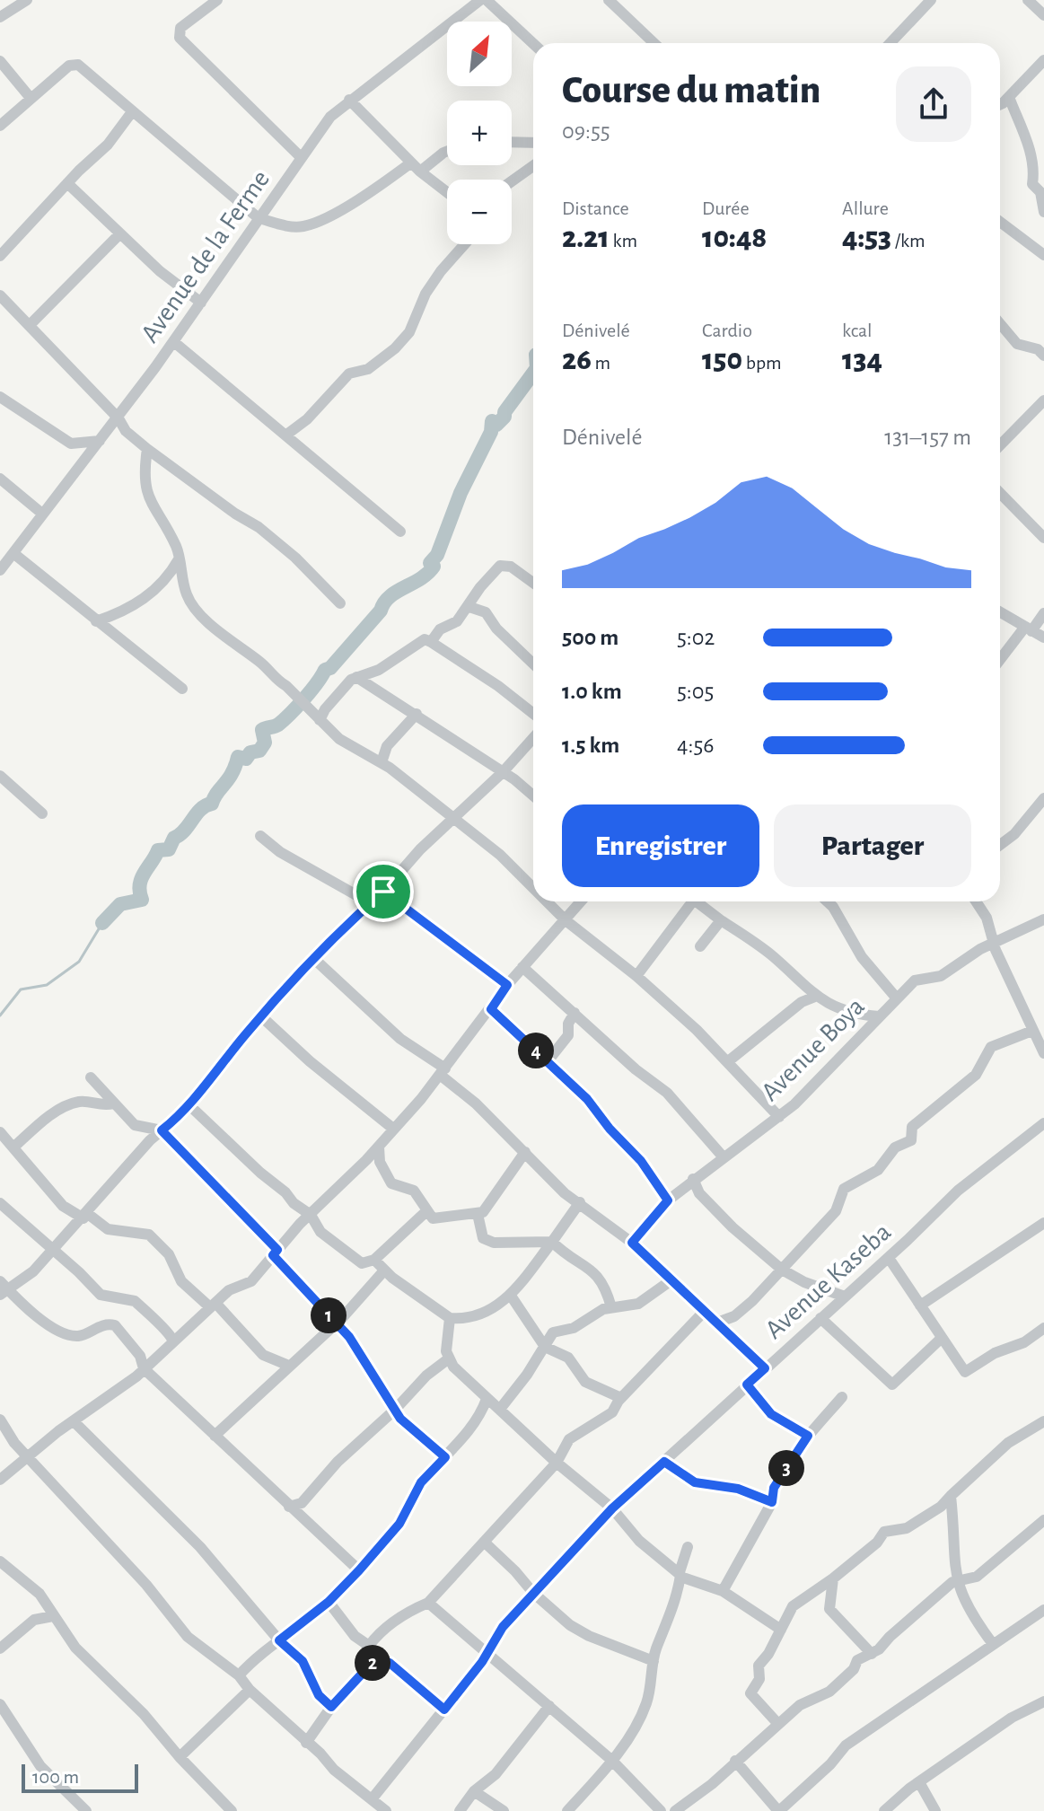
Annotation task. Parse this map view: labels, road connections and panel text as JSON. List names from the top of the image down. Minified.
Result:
{"streets":{"street":["Avenue de la Ferme","Avenue Boya","Avenue Kaseba"]},"scale_bar":"100 m","north":"top right","page":{"map_buttons":["+","−"],"heading":["Course du matin","09:55"],"stats":[["Distance","2.21 km"],["Durée","10:48"],["Allure","4:53 /km"],["Dénivelé","26 m"],["Cardio","150 bpm"],["kcal","134"]],"chart":["Dénivelé","131–157 m"],"list":[{"name":"500 m","note":"5:02"},{"name":"1.0 km","note":"5:05"},{"name":"1.5 km","note":"4:56"}],"buttons":["Enregistrer","Partager"],"pins":["4","1","3","2"],"scale":"100 m"}}
